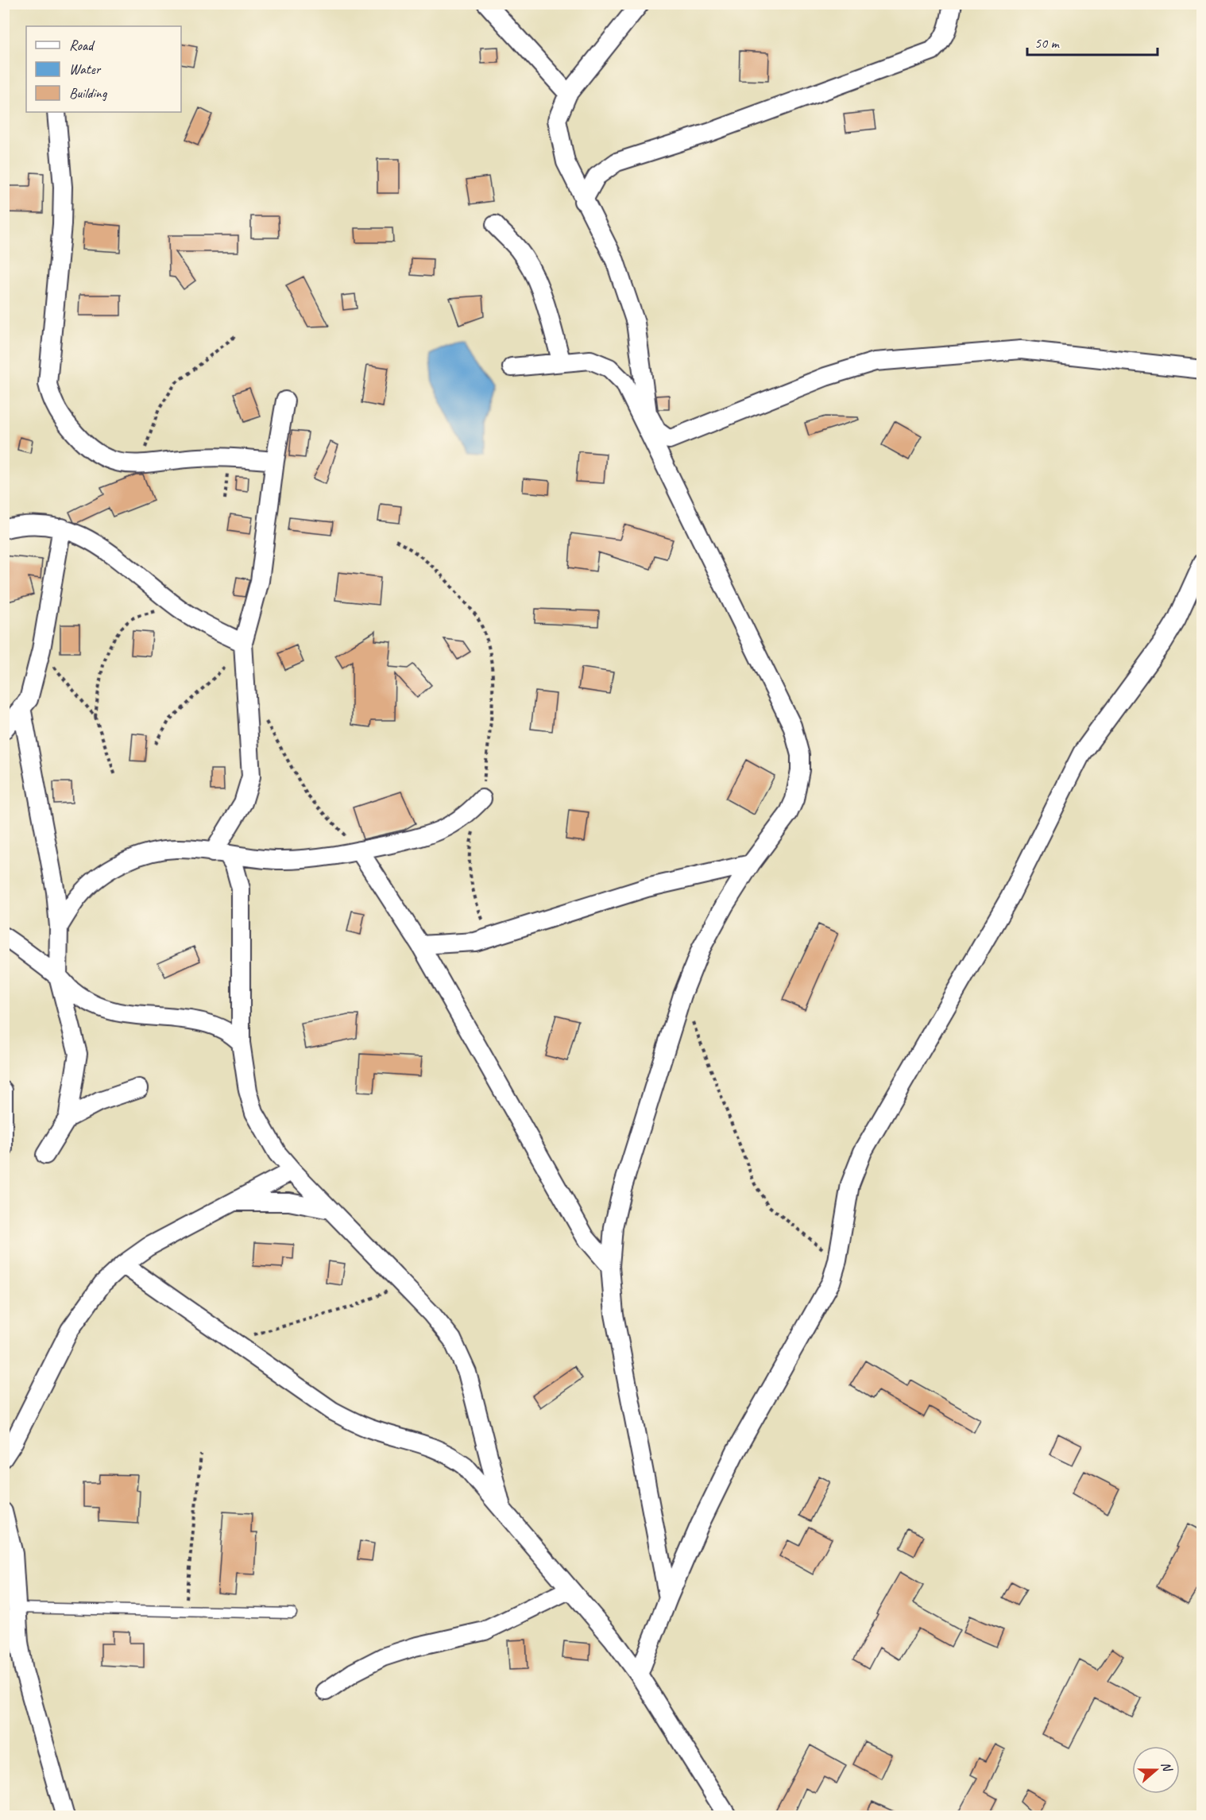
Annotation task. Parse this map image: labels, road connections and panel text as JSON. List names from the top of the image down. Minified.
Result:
{"legend":["Road","Water","Building"],"scale_bar":"50 m","north":"right"}
